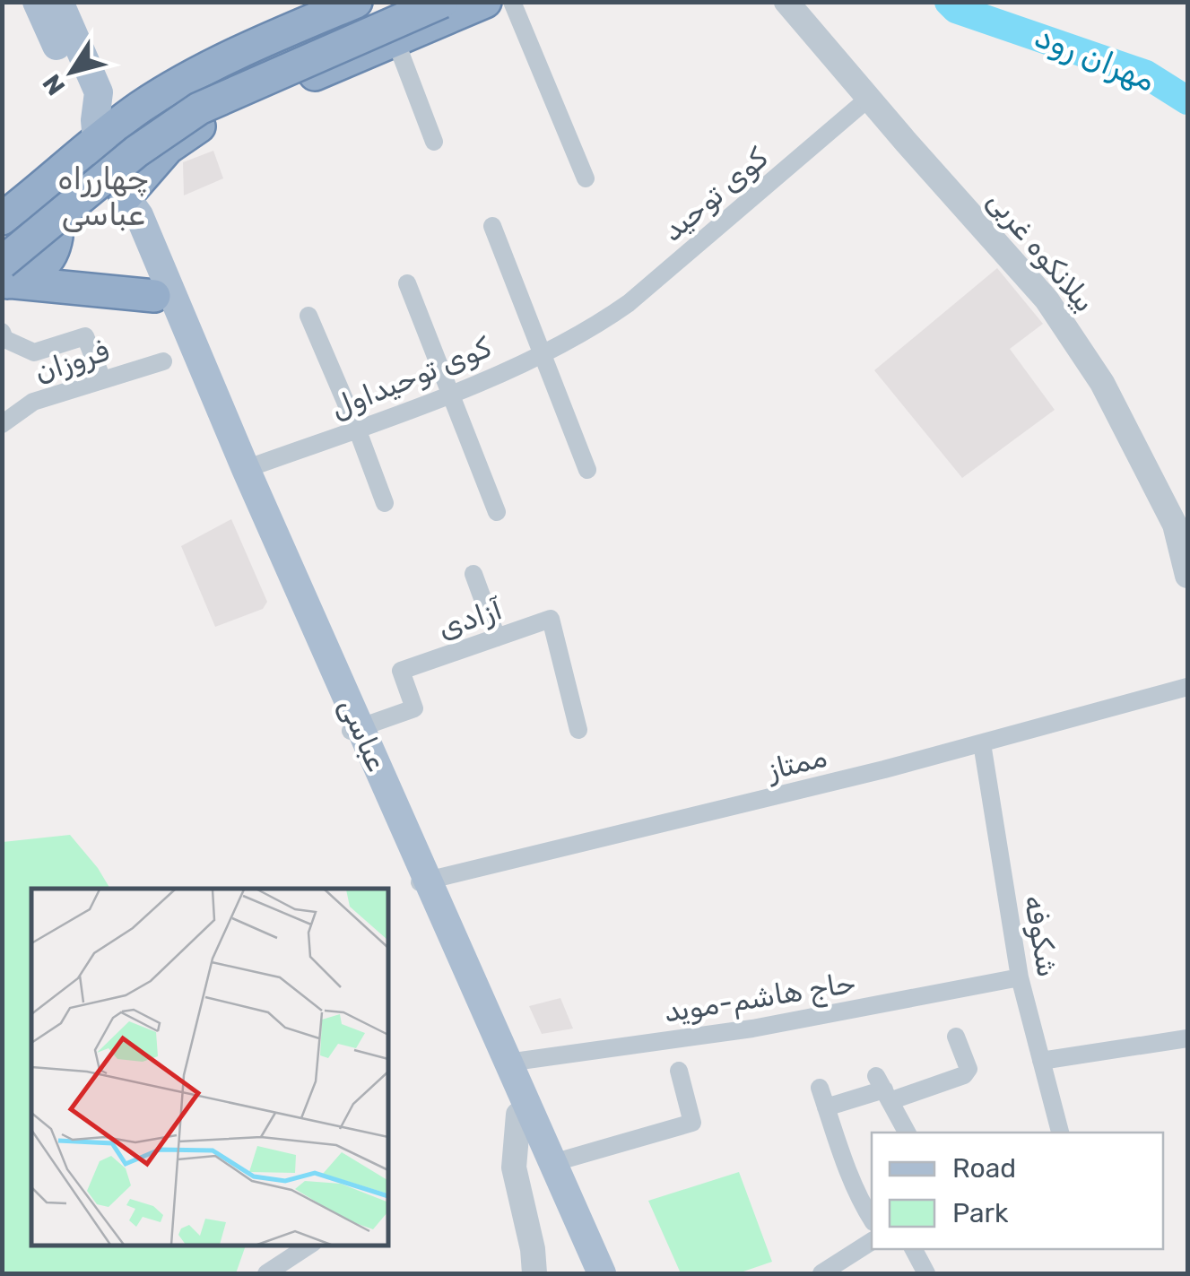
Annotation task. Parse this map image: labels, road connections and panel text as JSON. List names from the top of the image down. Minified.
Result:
{"streets":{"main road":["عباسى"],"street":["کوی توحید","بیلانکوه غربی","فروزان","کوی توحیداول","آزادی","ممتاز","شکوفه","حاج هاشم-موید"]},"crossings":[["کوی توحید","بیلانکوه غربی"],["کوی توحید","کوی توحیداول"],["کوی توحیداول","عباسى"],["آزادی","عباسى"],["عباسى","ممتاز"],["عباسى","حاج هاشم-موید"],["ممتاز","شکوفه"],["شکوفه","حاج هاشم-موید"]],"districts":["چهارراه عباسی"],"water":["مهران رود"],"legend":["Road","Park"],"north":"bottom left"}
